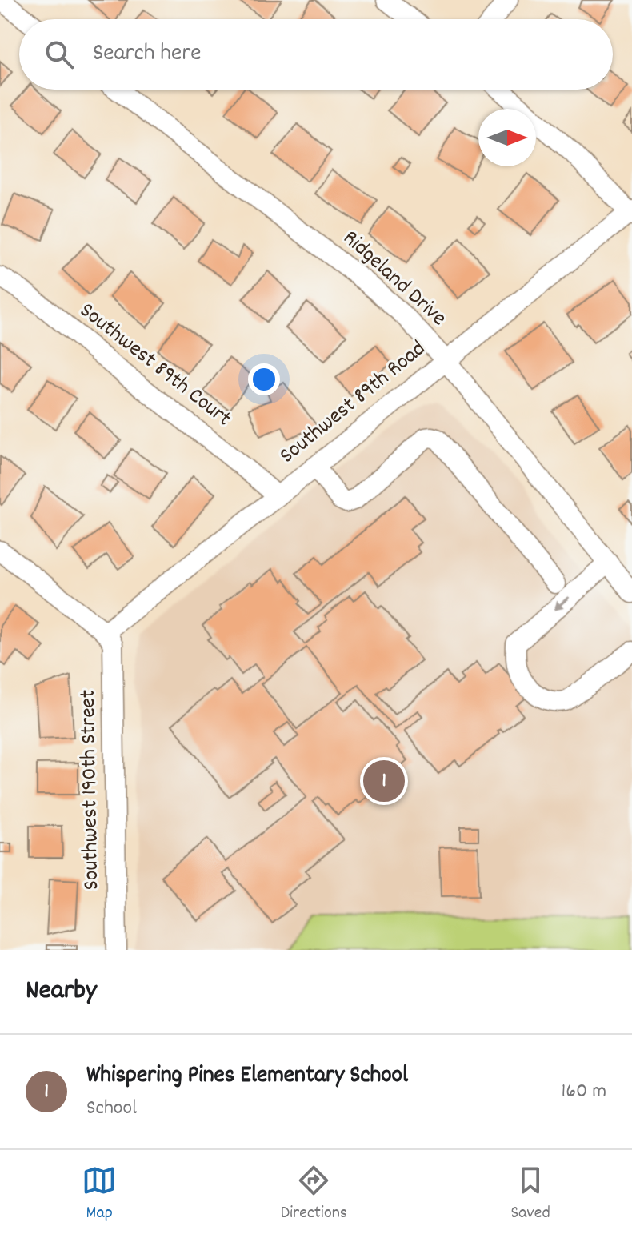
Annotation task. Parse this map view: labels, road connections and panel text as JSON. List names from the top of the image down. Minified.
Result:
{"streets":{"street":["Ridgeland Drive","Southwest 89th Court","Southwest 89th Road","Southwest 190th Street"]},"crossings":[["Ridgeland Drive","Southwest 89th Road"],["Southwest 89th Court","Southwest 89th Road"],["Southwest 89th Road","Southwest 190th Street"]],"north":"right","page":{"search":"Search here","pins":"1","heading":"Nearby","list":[{"mark":"1","name":"Whispering Pines Elementary School","note":"School","value":"160 m"}],"nav":["Map","Directions","Saved"]}}
